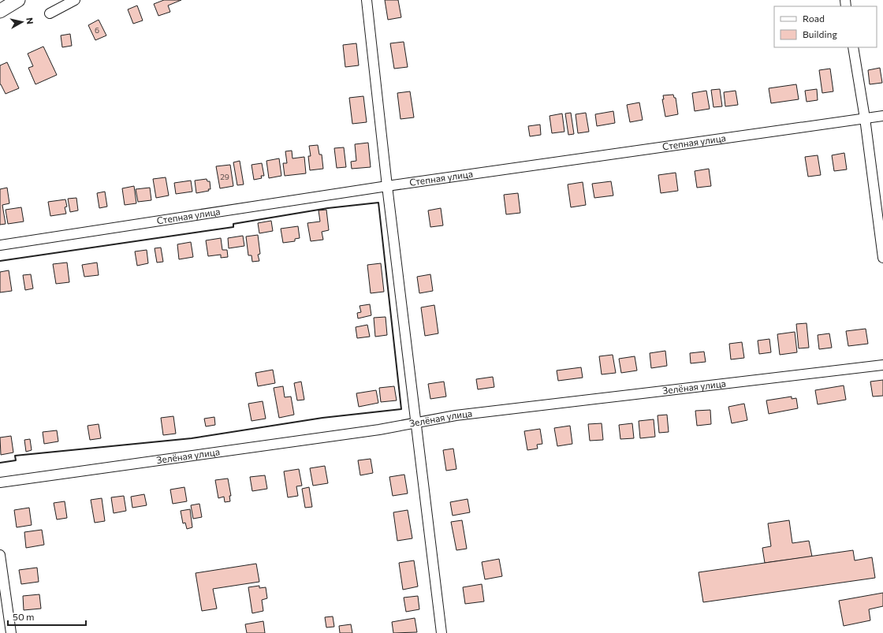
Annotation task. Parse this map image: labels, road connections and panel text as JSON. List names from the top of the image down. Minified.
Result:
{"streets":{"street":["Степная улица","Зелёная улица"]},"house_numbers":["6","29"],"legend":["Road","Building"],"scale_bar":"50 m","north":"right"}
